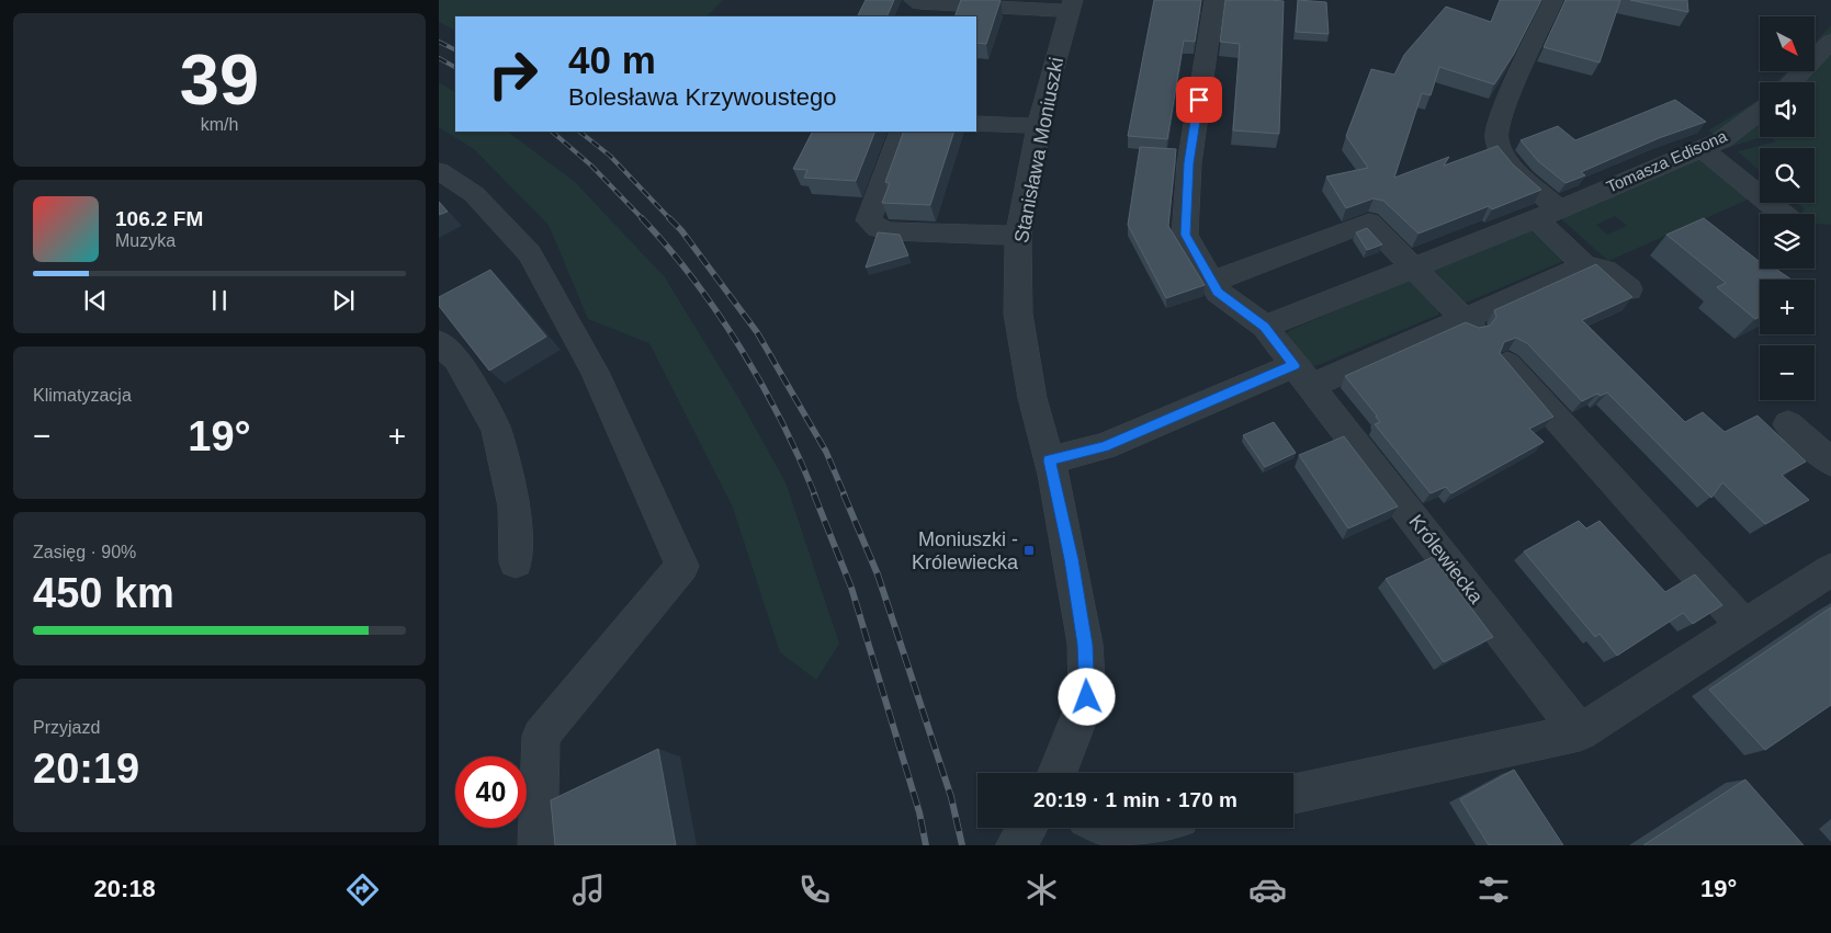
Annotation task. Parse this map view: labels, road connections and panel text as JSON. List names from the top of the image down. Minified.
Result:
{"streets":{"street":["Stanisława Moniuszki","Tomasza Edisona","Królewiecka"]},"crossings":[["Tomasza Edisona","Królewiecka"]],"places":{"transit":["Moniuszki - Królewiecka"]},"north":"bottom right","page":{"tile":[["39","km/h"],"Klimatyzacja",["Zasięg · 90%","450 km"],["Przyjazd","20:19"]],"map_buttons":["+","−"],"turn":["40 m","Bolesława Krzywoustego"],"song":["106.2 FM","Muzyka"],"heat":["−","19°","+"],"limit":"40","trip":"20:19 · 1 min · 170 m","tabs":["20:18","19°"]}}
